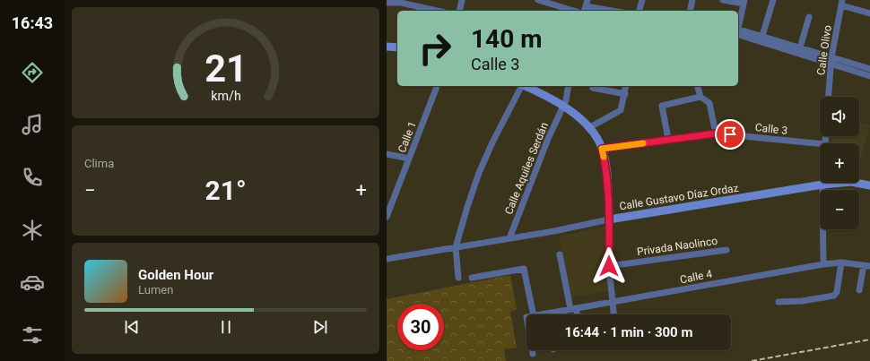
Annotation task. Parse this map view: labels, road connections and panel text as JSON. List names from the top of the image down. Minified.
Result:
{"streets":{"main road":["Calle Gustavo Díaz Ordaz"],"street":["Calle Olivo","Calle 3","Calle 1","Calle Aquiles Serdán","Privada Naolinco","Calle 4"]},"crossings":[["Calle Aquiles Serdán","Calle Gustavo Díaz Ordaz"]],"page":{"tabs":"16:43","turn":["140 m","Calle 3"],"map_buttons":["+","−"],"tile":"Clima","heat":["−","21°","+"],"song":["Golden Hour","Lumen"],"limit":"30","trip":"16:44 · 1 min · 300 m","gauge":["21","km/h"]}}
